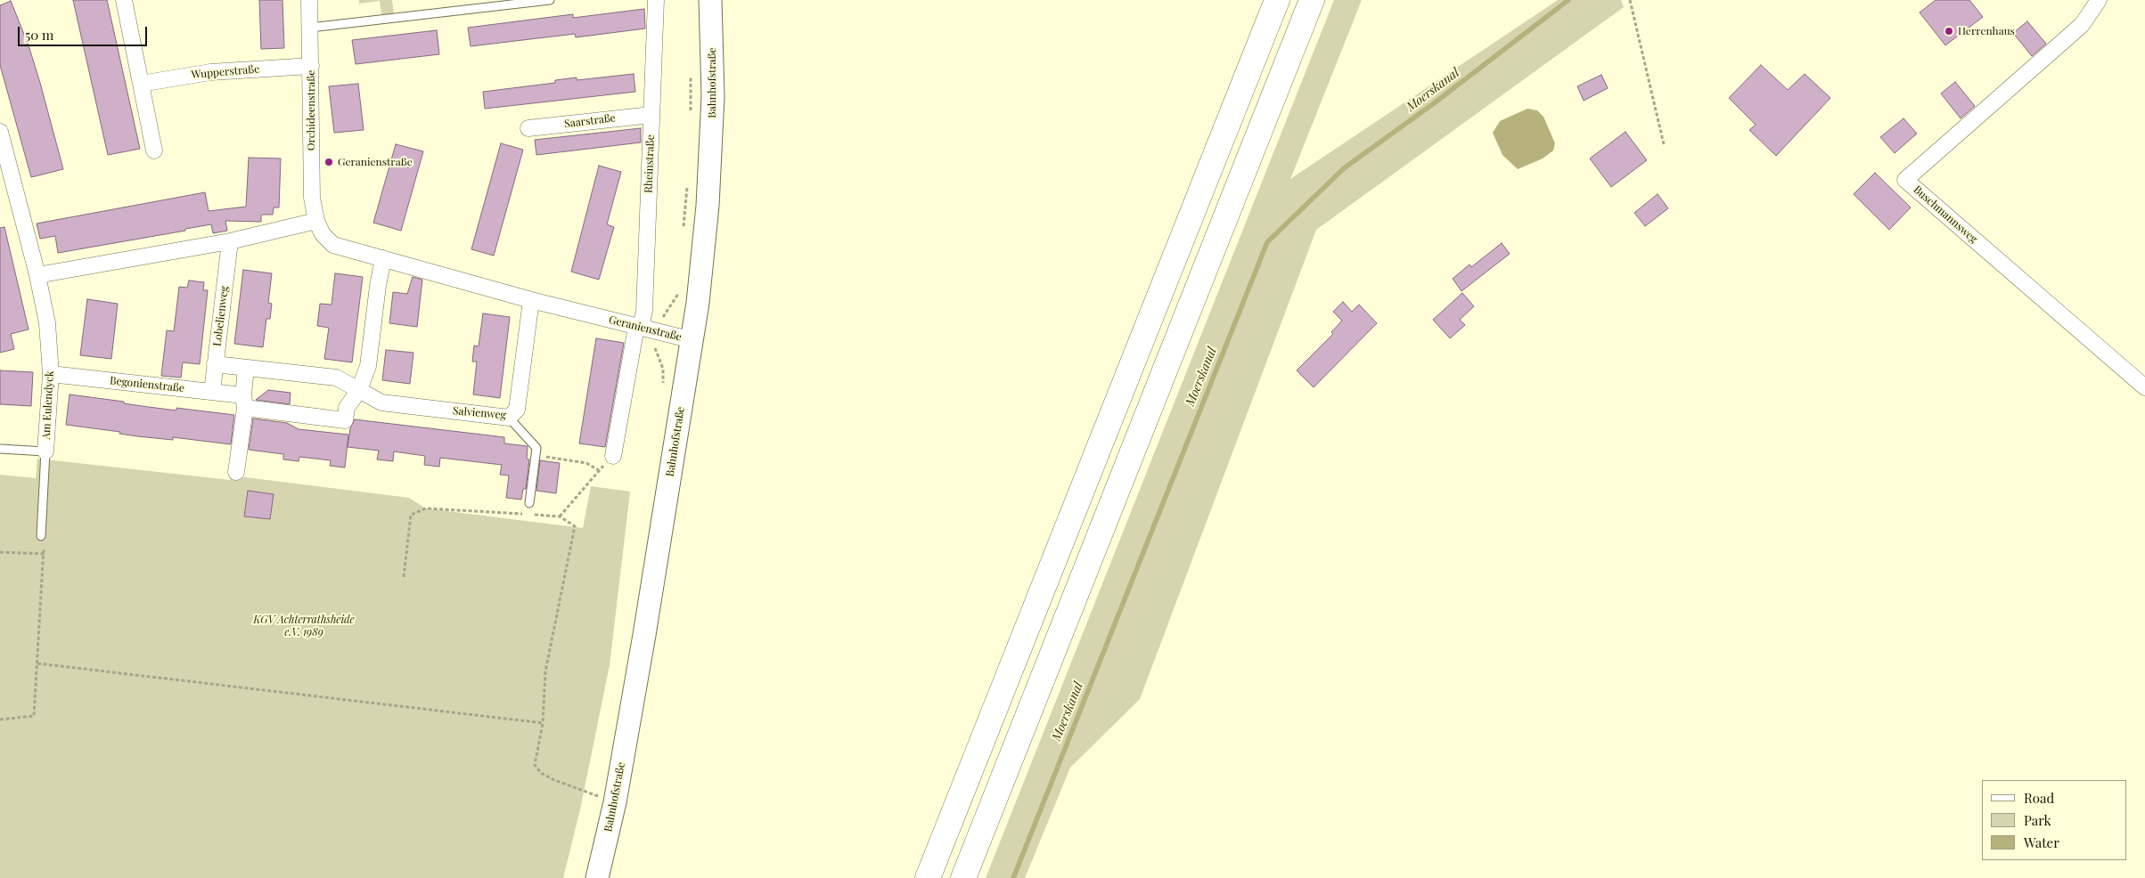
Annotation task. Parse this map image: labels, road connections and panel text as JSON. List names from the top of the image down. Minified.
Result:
{"streets":{"main road":["Bahnhofstraße"],"street":["Wupperstraße","Orchideenstraße","Saarstraße","Rheinstraße","Buschmannsweg","Lobelienweg","Geranienstraße","Begonienstraße","Am Eulendyck","Salvienweg"]},"crossings":[["Wupperstraße","Orchideenstraße"],["Bahnhofstraße","Geranienstraße"],["Orchideenstraße","Geranienstraße"],["Saarstraße","Rheinstraße"],["Rheinstraße","Geranienstraße"],["Lobelienweg","Begonienstraße"],["Lobelienweg","Salvienweg"],["Geranienstraße","Salvienweg"],["Begonienstraße","Am Eulendyck"]],"water":["Moerskanal"],"parks":["KGV Achterrathsheide e.V. 1989"],"places":["Herrenhaus","Geranienstraße"],"legend":["Road","Park","Water"],"scale_bar":"50 m"}
